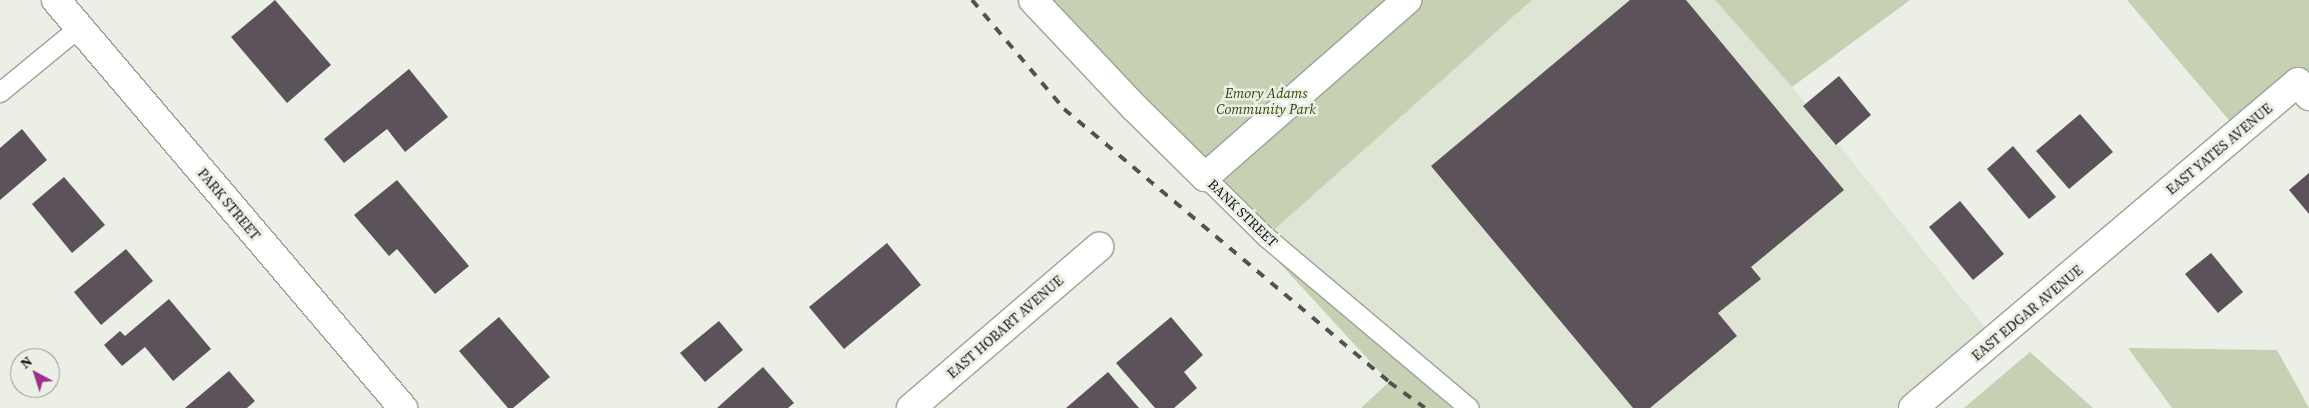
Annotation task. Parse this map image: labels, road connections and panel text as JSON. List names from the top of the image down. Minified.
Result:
{"streets":{"street":["EAST YATES AVENUE","PARK STREET","BANK STREET","EAST EDGAR AVENUE","EAST HOBART AVENUE"]},"crossings":[["EAST YATES AVENUE","EAST EDGAR AVENUE"]],"parks":["Emory Adams Community Park"],"north":"top left"}
